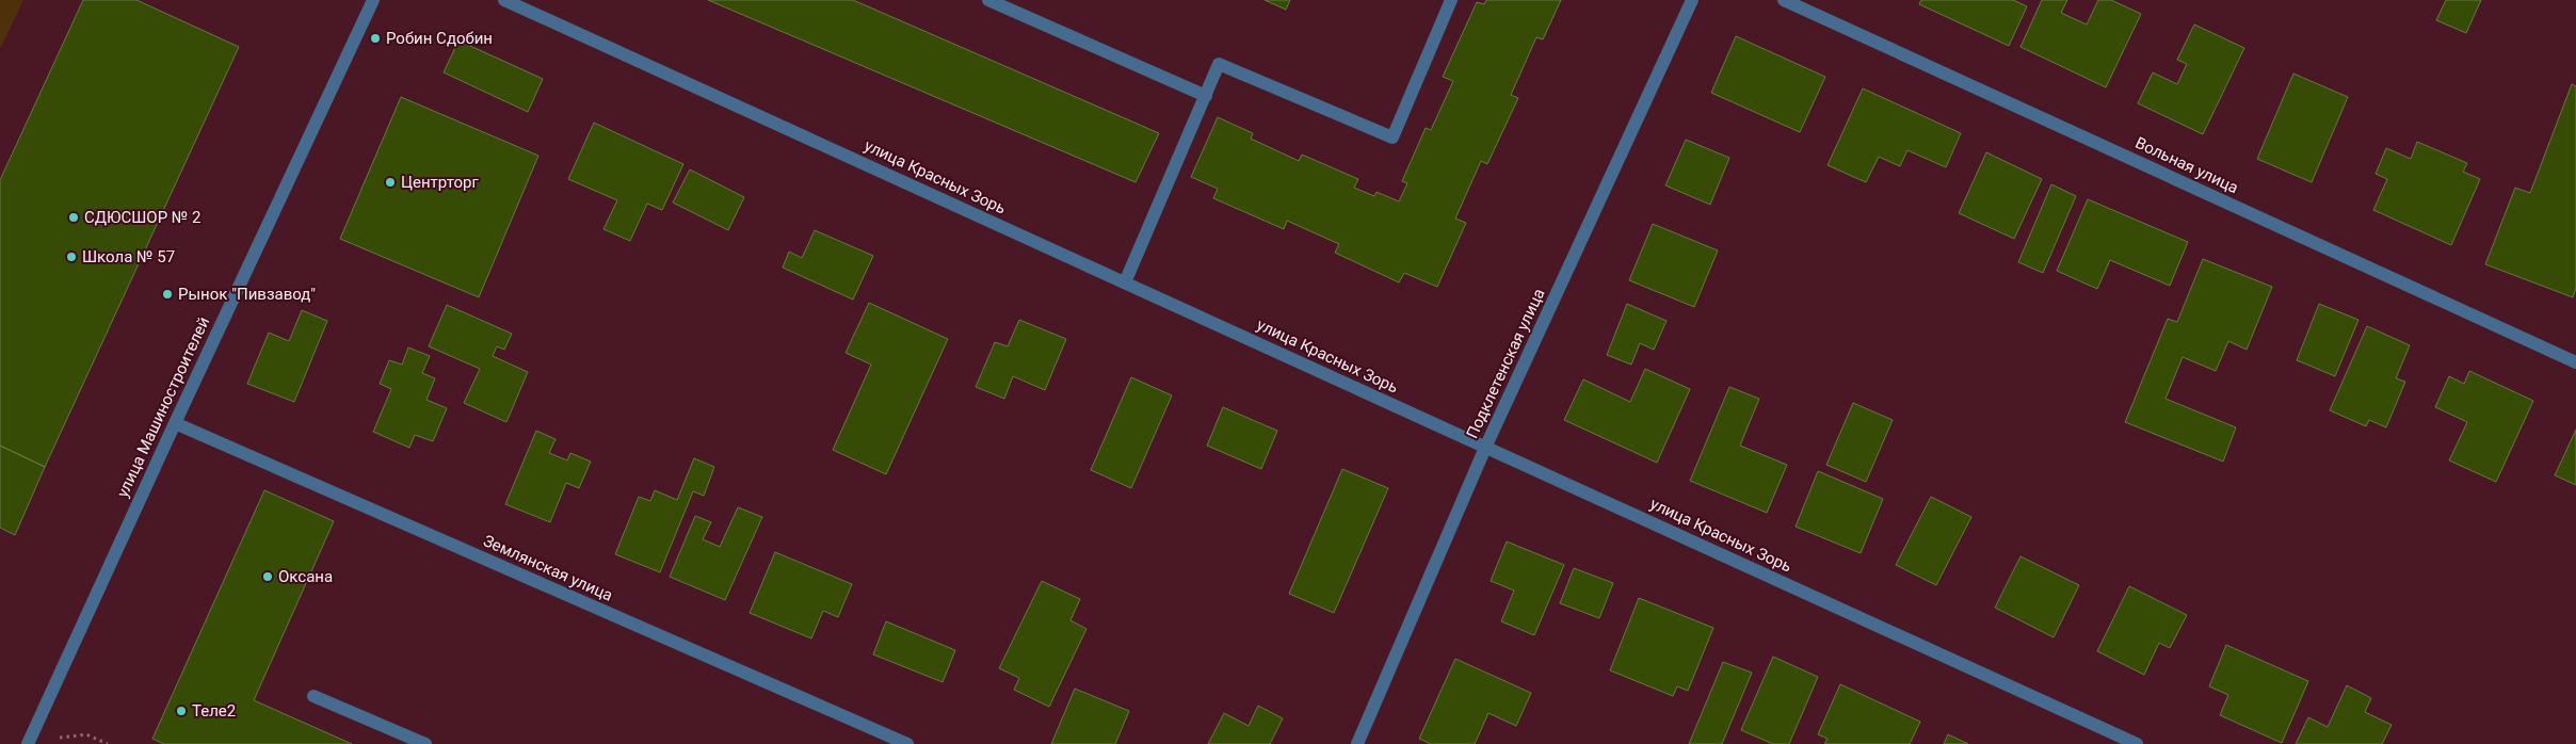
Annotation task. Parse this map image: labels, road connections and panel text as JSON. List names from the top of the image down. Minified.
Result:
{"streets":{"street":["Вольная улица","улица Красных Зорь","Подклетенская улица","улица Машиностроителей","Землянская улица"]},"crossings":[["улица Красных Зорь","Подклетенская улица"],["улица Машиностроителей","Землянская улица"]],"places":["Робин Сдобин","Центрторг","СДЮСШОР № 2","Школа № 57","Рынок \"Пивзавод\"","Оксана","Теле2"]}
